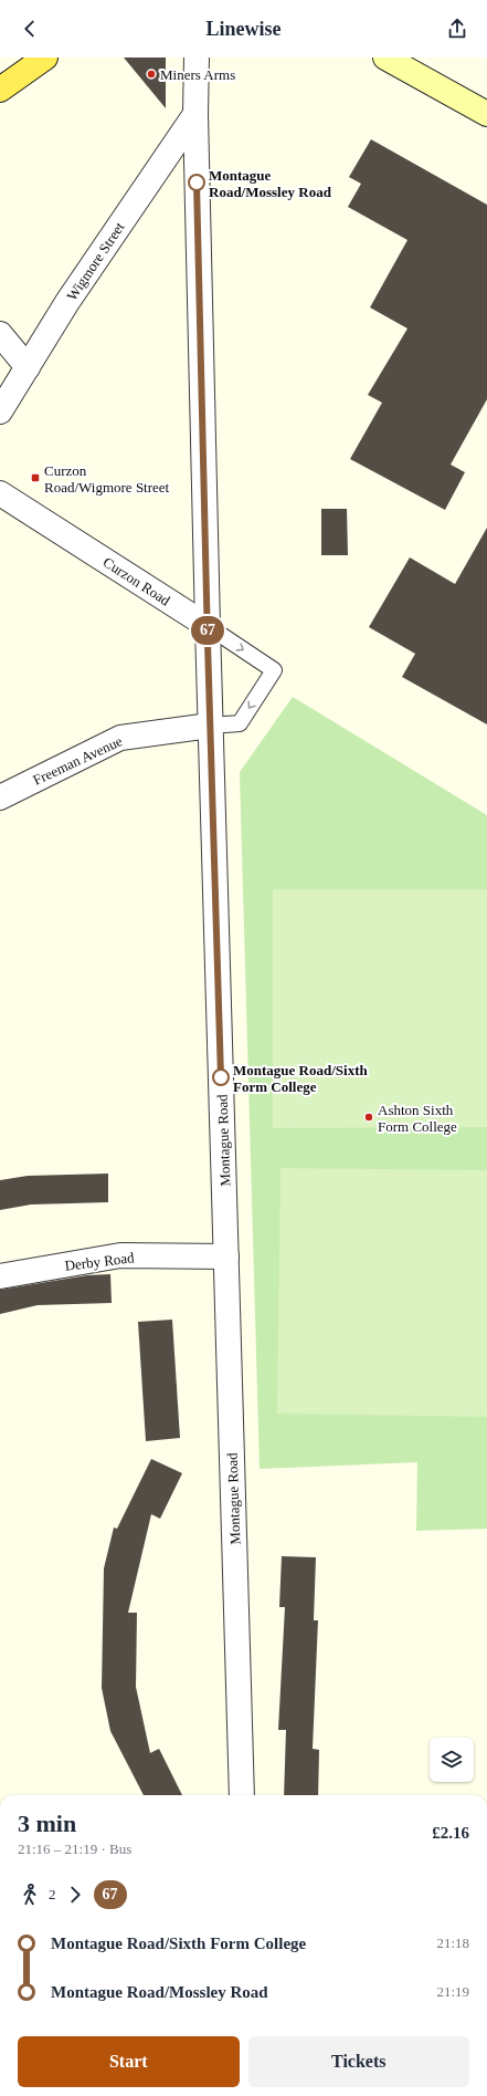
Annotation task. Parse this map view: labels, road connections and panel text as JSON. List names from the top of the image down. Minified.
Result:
{"streets":{"street":["Wigmore Street","Curzon Road","Freeman Avenue","Montague Road","Derby Road"]},"crossings":[["Wigmore Street","Montague Road"],["Curzon Road","Freeman Avenue"],["Curzon Road","Montague Road"],["Freeman Avenue","Montague Road"],["Montague Road","Derby Road"]],"places":{"other":["Miners Arms","Montague Road/Mossley Road","Montague Road/Sixth Form College","Ashton Sixth Form College"],"transit":["Curzon Road/Wigmore Street"]},"lines":["bus line 67"],"page":{"header":"Linewise","on_map":"67","heading":["3 min","21:16 – 21:19 · Bus","£2.16"],"legs":["2","67"],"list":[{"name":"Montague Road/Sixth Form College","value":"21:18"},{"name":"Montague Road/Mossley Road","value":"21:19"}],"buttons":["Start","Tickets"]}}
